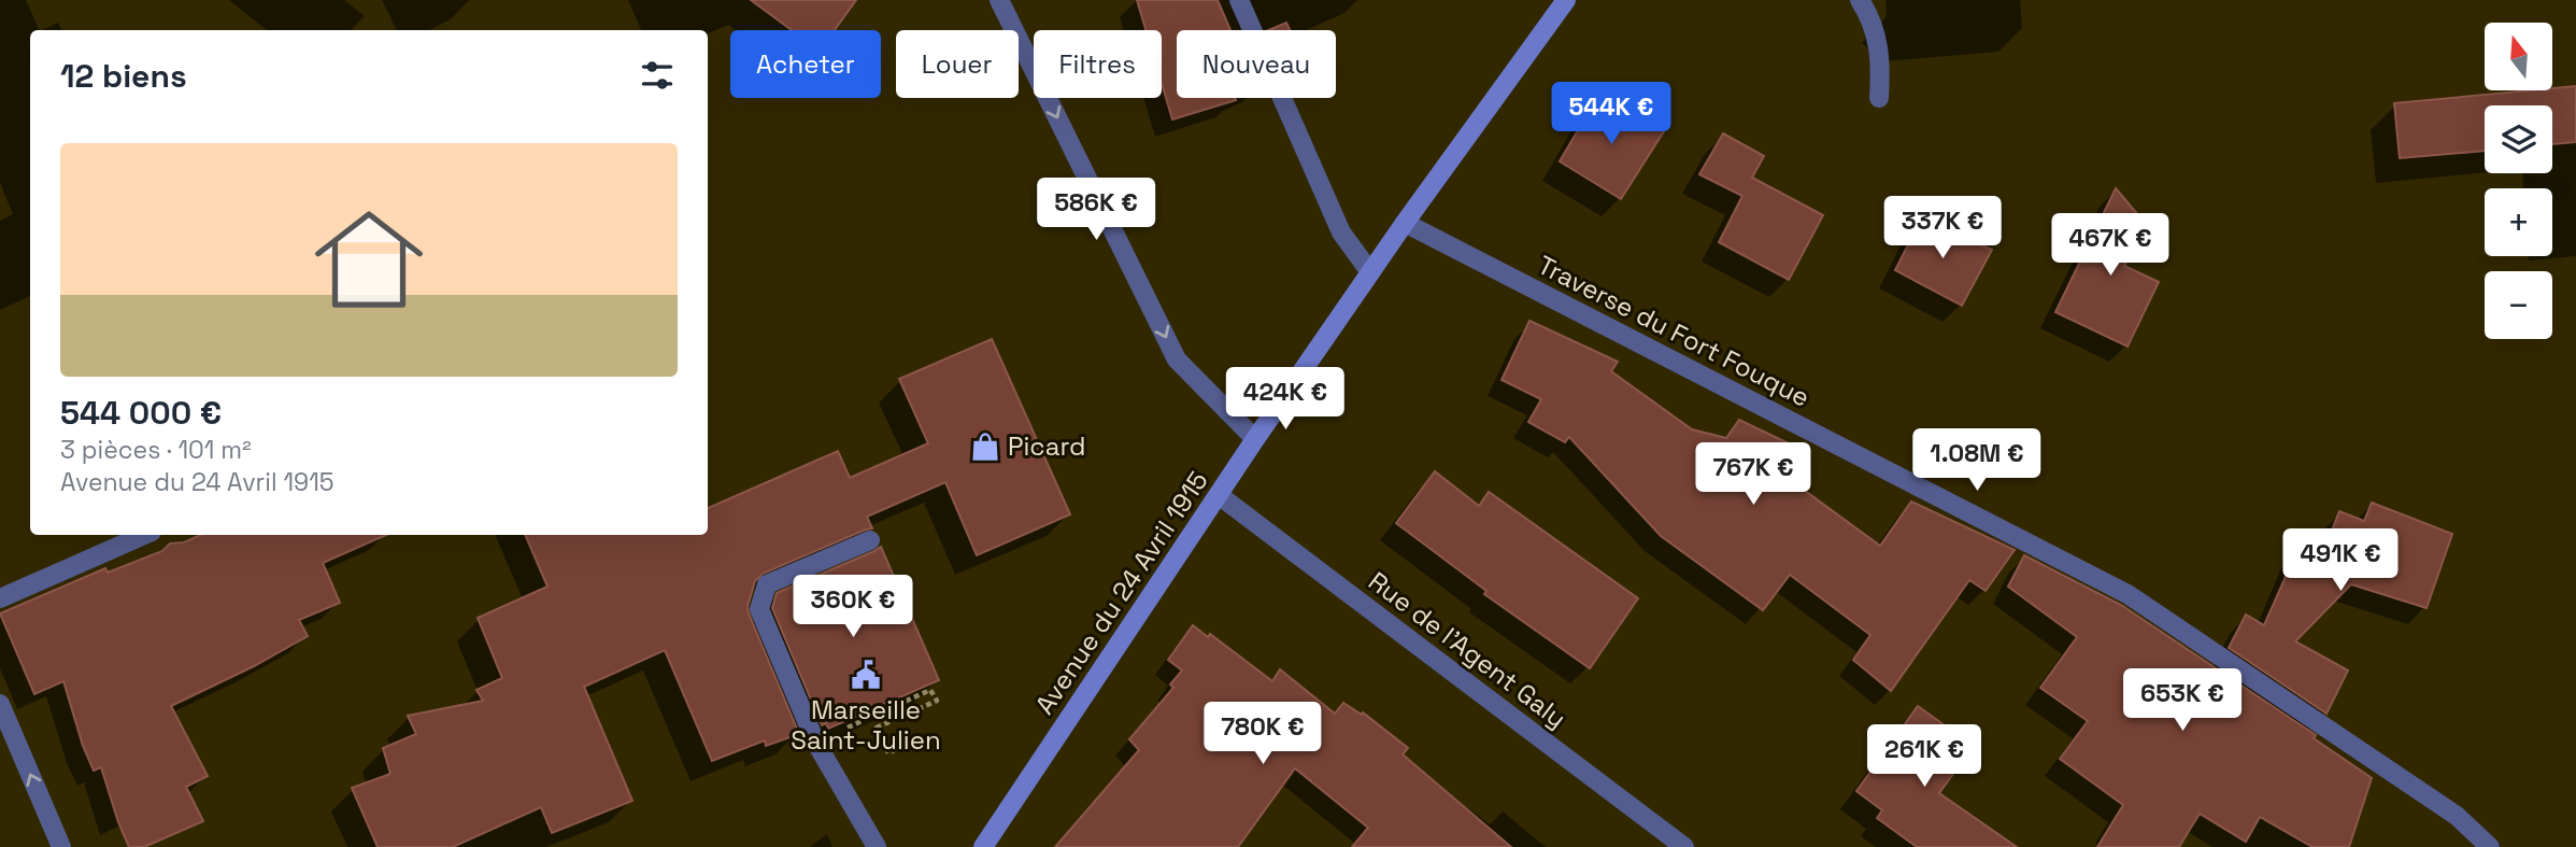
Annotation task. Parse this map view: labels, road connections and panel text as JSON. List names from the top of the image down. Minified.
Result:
{"streets":{"main road":["Avenue du 24 Avril 1915"],"street":["Traverse du Fort Fouque","Rue de l'Agent Galy"]},"crossings":[["Traverse du Fort Fouque","Avenue du 24 Avril 1915"],["Avenue du 24 Avril 1915","Rue de l'Agent Galy"]],"places":{"shop":["Picard"],"public building":["Marseille Saint-Julien"]},"north":"top","page":{"map_buttons":["+","−"],"chip":["Acheter","Louer","Filtres","Nouveau"],"heading":"12 biens","price":["544K €","586K €","337K €","467K €","424K €","1.08M €","767K €","491K €","360K €","653K €","780K €","261K €"],"list":[{"name":"544 000 €","note":"3 pièces · 101 m² · Avenue du 24 Avril 1915"}]}}
